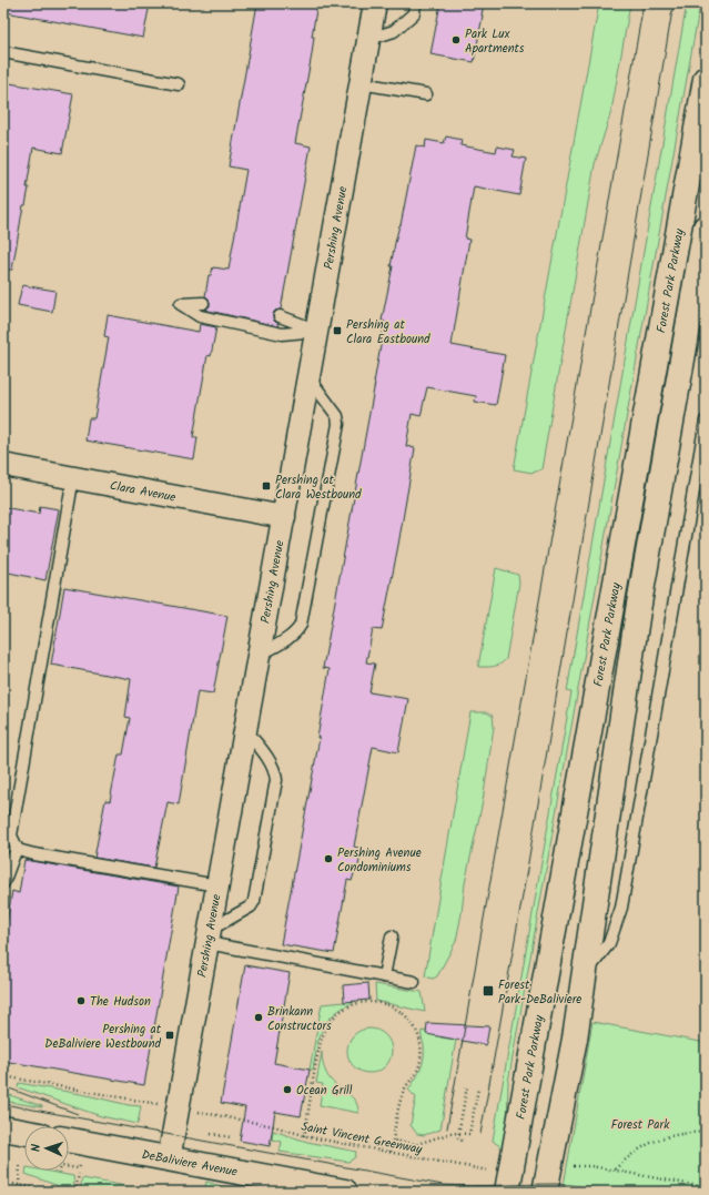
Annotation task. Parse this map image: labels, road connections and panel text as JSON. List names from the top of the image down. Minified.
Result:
{"streets":{"main road":["Forest Park Parkway","DeBaliviere Avenue"],"street":["Pershing Avenue","Clara Avenue"],"path":["Saint Vincent Greenway"]},"crossings":[["Pershing Avenue","Clara Avenue"],["Pershing Avenue","DeBaliviere Avenue"]],"parks":["Forest Park"],"places":{"other":["Park Lux Apartments","Pershing Avenue Condominiums","The Hudson","Brinkann Constructors","Ocean Grill"],"transit":["Pershing at Clara Eastbound","Pershing at Clara Westbound","Forest Park-DeBaliviere","Pershing at DeBaliviere Westbound"]},"north":"left"}
